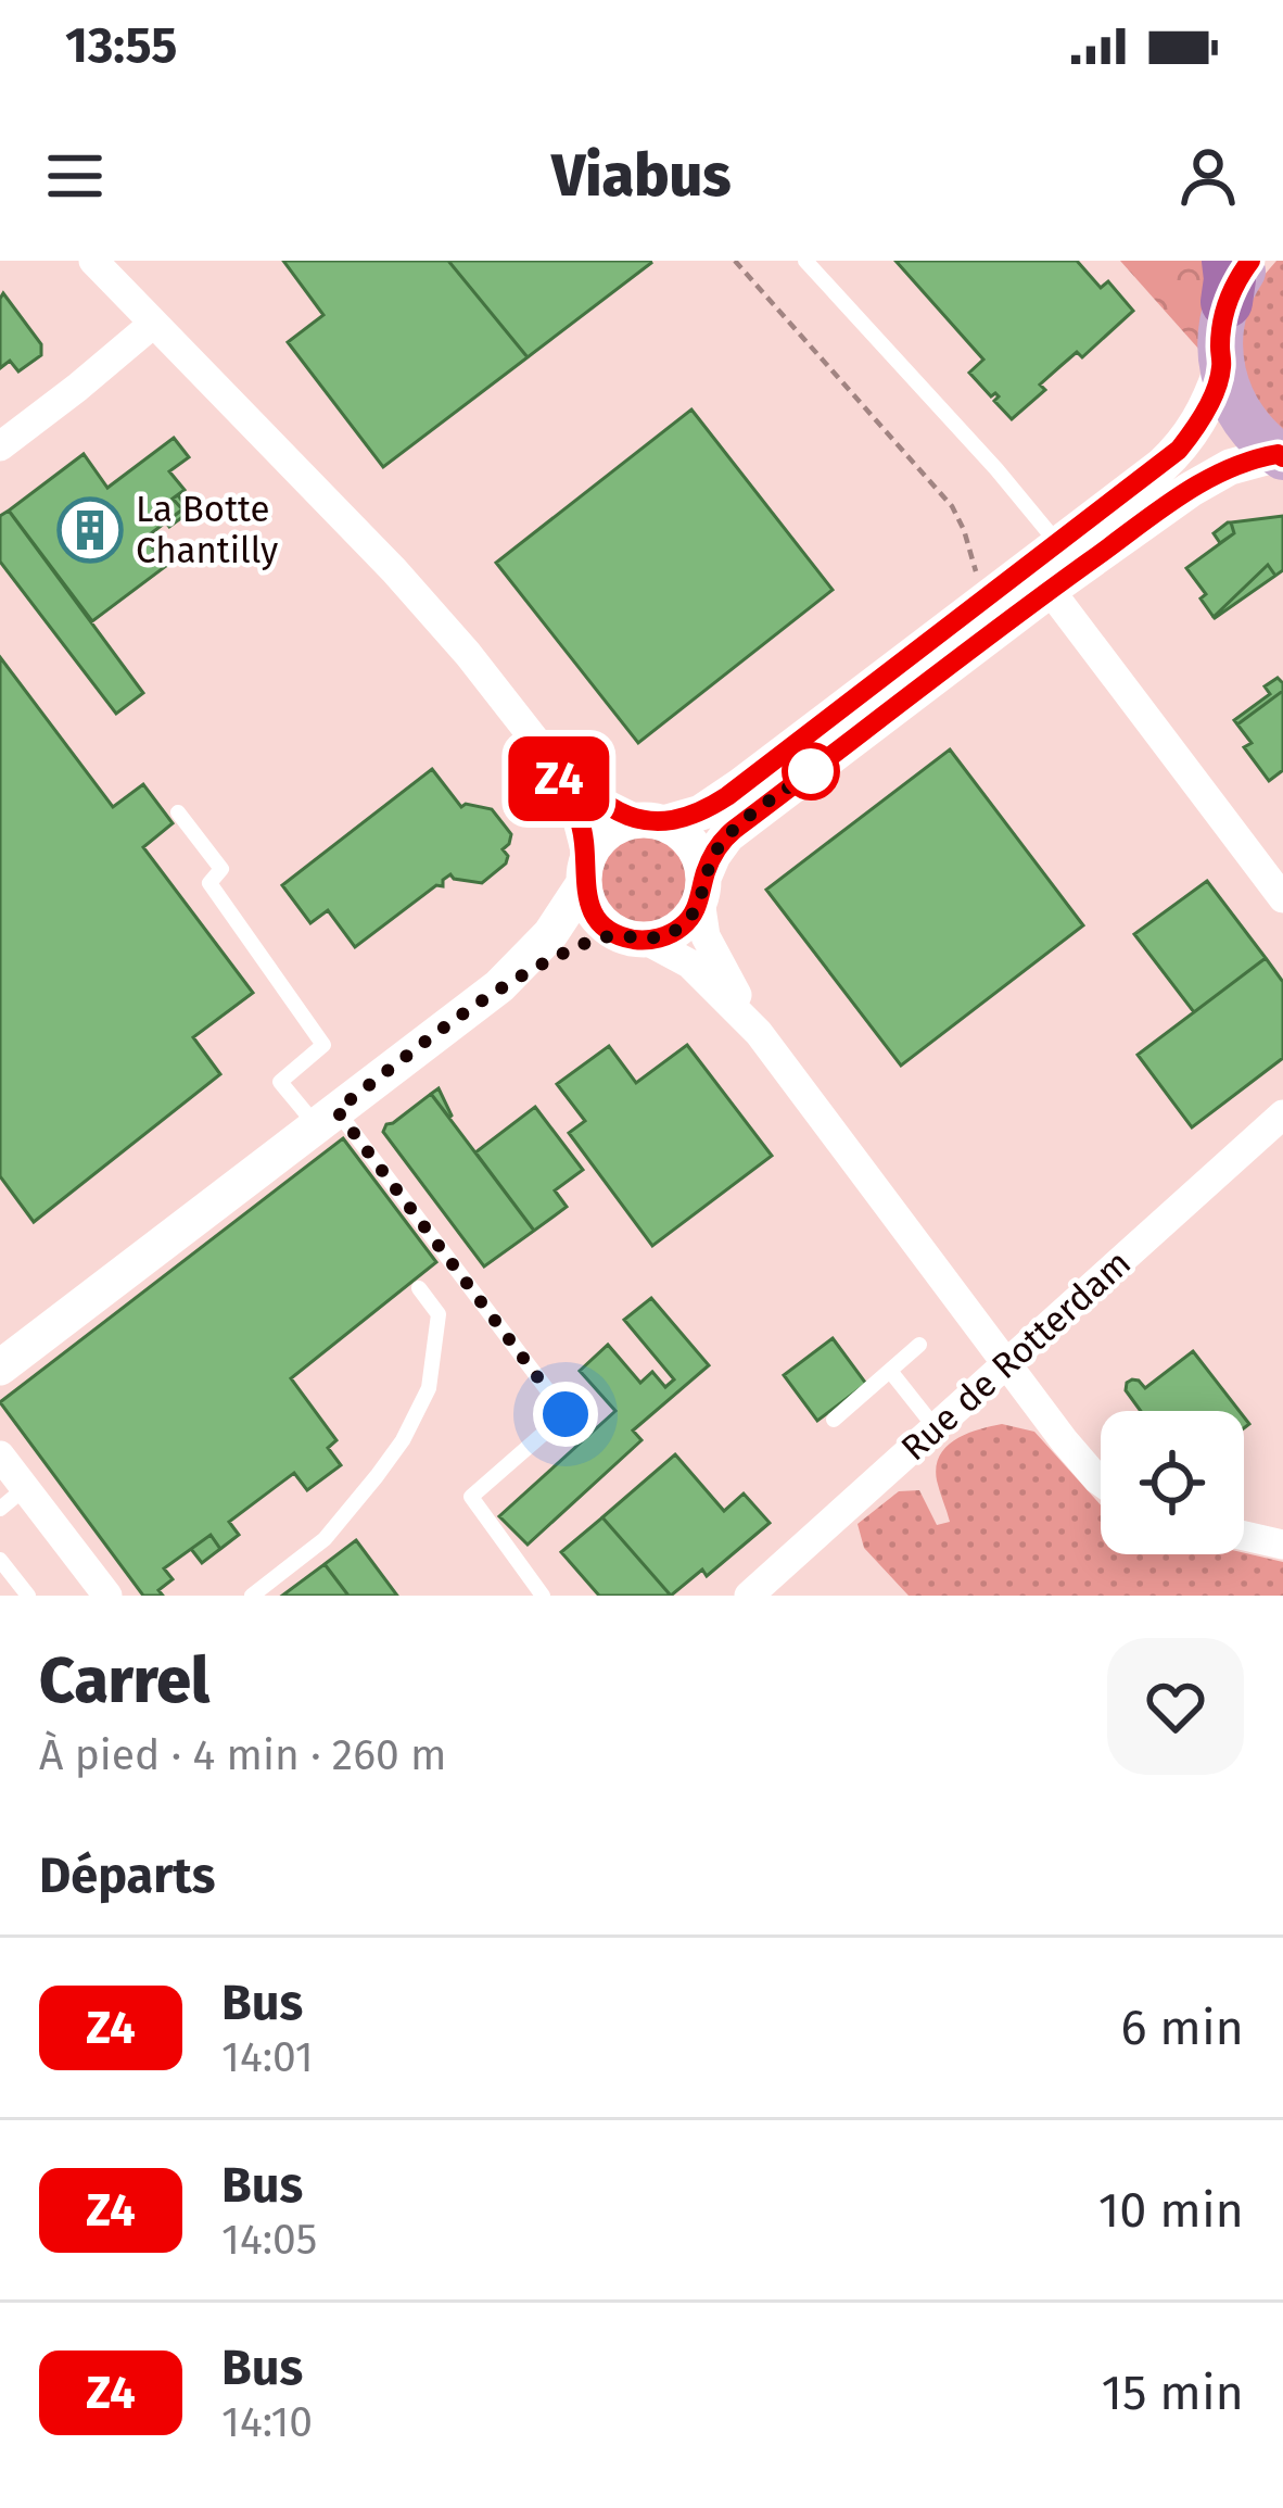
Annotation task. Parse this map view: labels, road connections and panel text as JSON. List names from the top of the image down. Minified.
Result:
{"streets":{"street":["Rue de Rotterdam"]},"places":{"building":["La Botte Chantilly"]},"lines":["bus line Z4"],"page":{"status":"13:55","header":"Viabus","on_map":"Z4","heading":[["Carrel","À pied · 4 min · 260 m"],"Départs"],"list":[{"mark":"Z4","name":"Bus","note":"14:01","value":"6 min"},{"mark":"Z4","name":"Bus","note":"14:05","value":"10 min"},{"mark":"Z4","name":"Bus","note":"14:10","value":"15 min"}]}}
